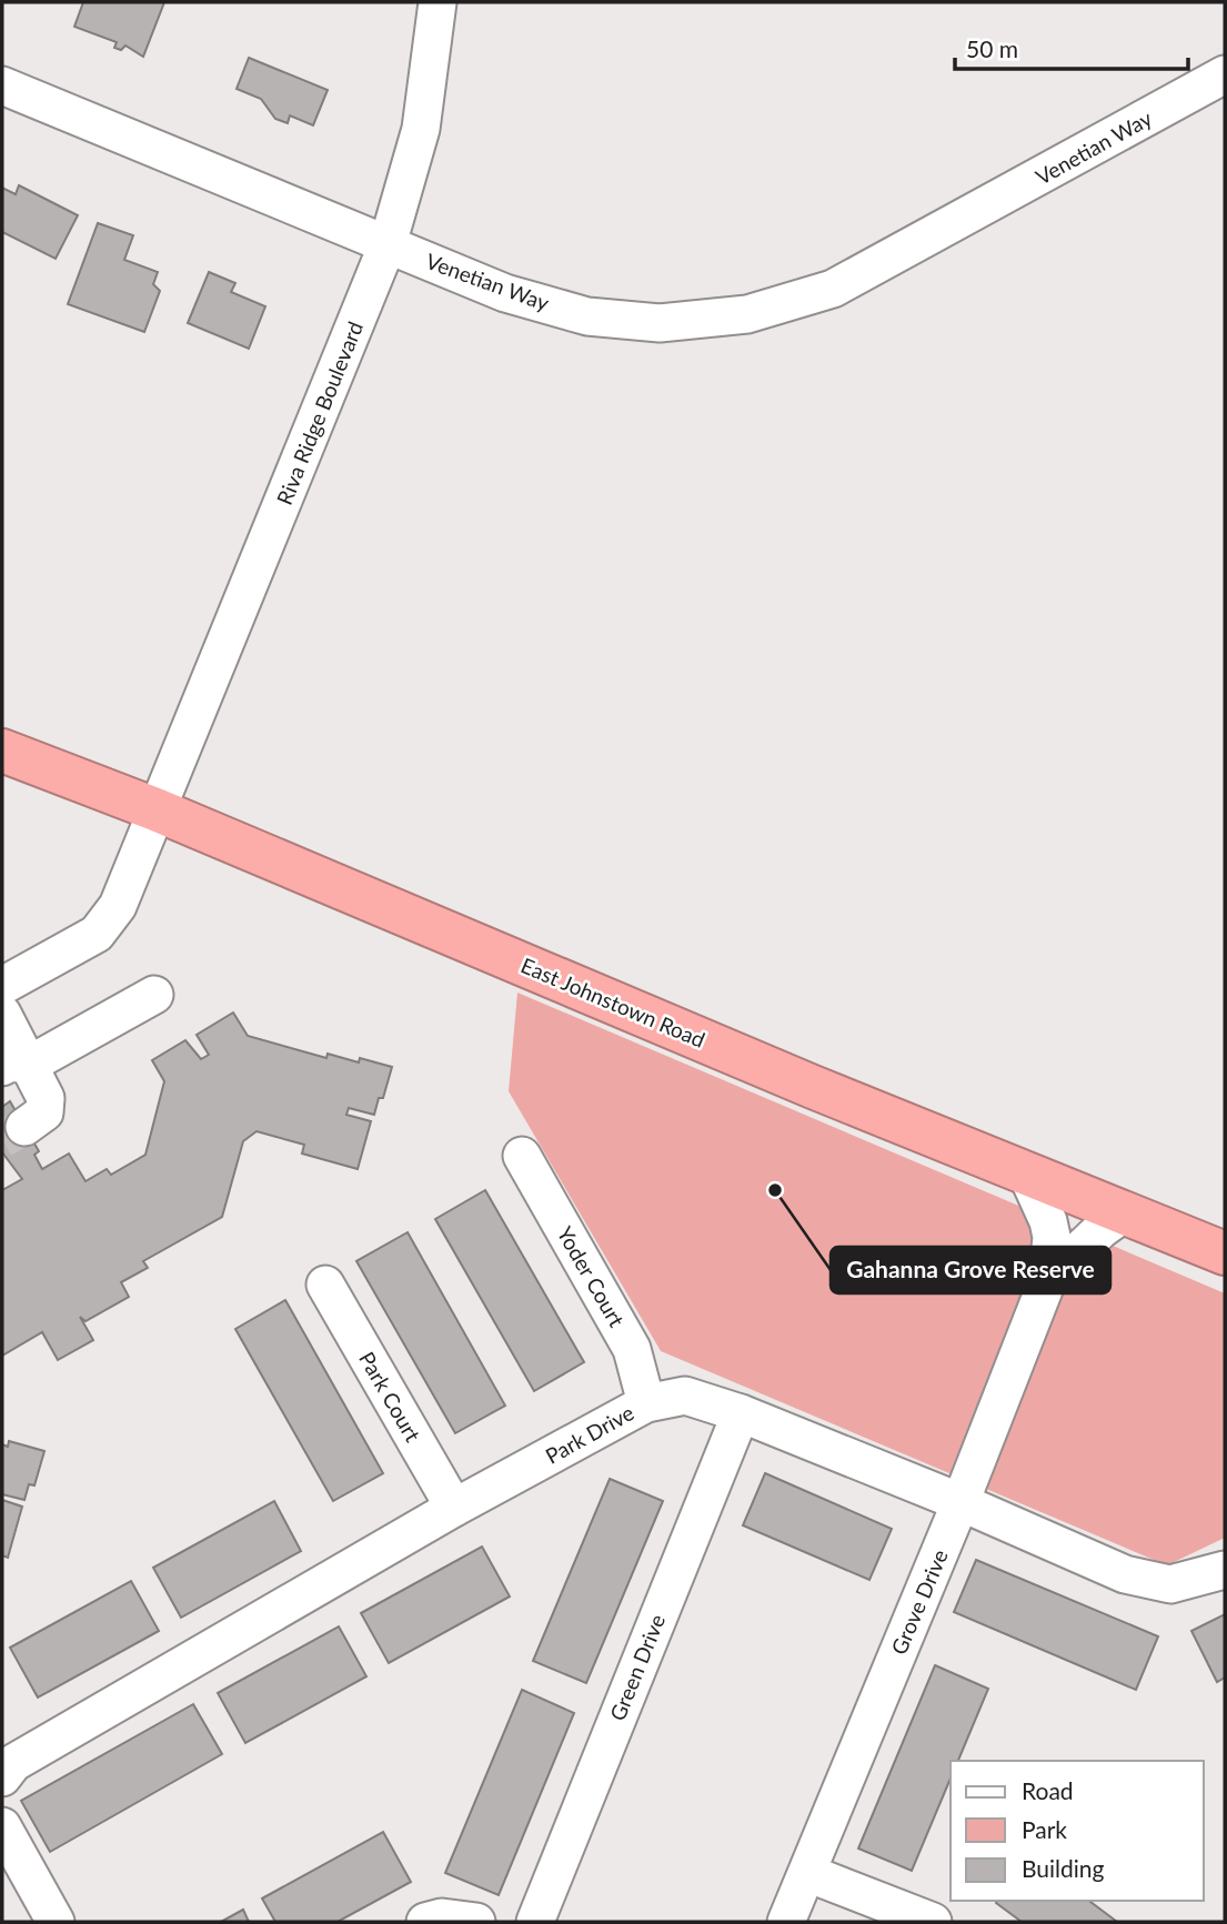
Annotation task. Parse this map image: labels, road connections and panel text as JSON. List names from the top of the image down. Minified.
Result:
{"streets":{"highway":["East Johnstown Road"],"street":["Venetian Way","Riva Ridge Boulevard","Yoder Court","Park Court","Park Drive","Grove Drive","Green Drive"]},"crossings":[["Venetian Way","Riva Ridge Boulevard"],["Riva Ridge Boulevard","East Johnstown Road"],["East Johnstown Road","Grove Drive"],["Yoder Court","Park Drive"],["Park Court","Park Drive"],["Park Drive","Grove Drive"],["Park Drive","Green Drive"]],"places":["Gahanna Grove Reserve"],"legend":["Road","Park","Building"],"scale_bar":"50 m"}
